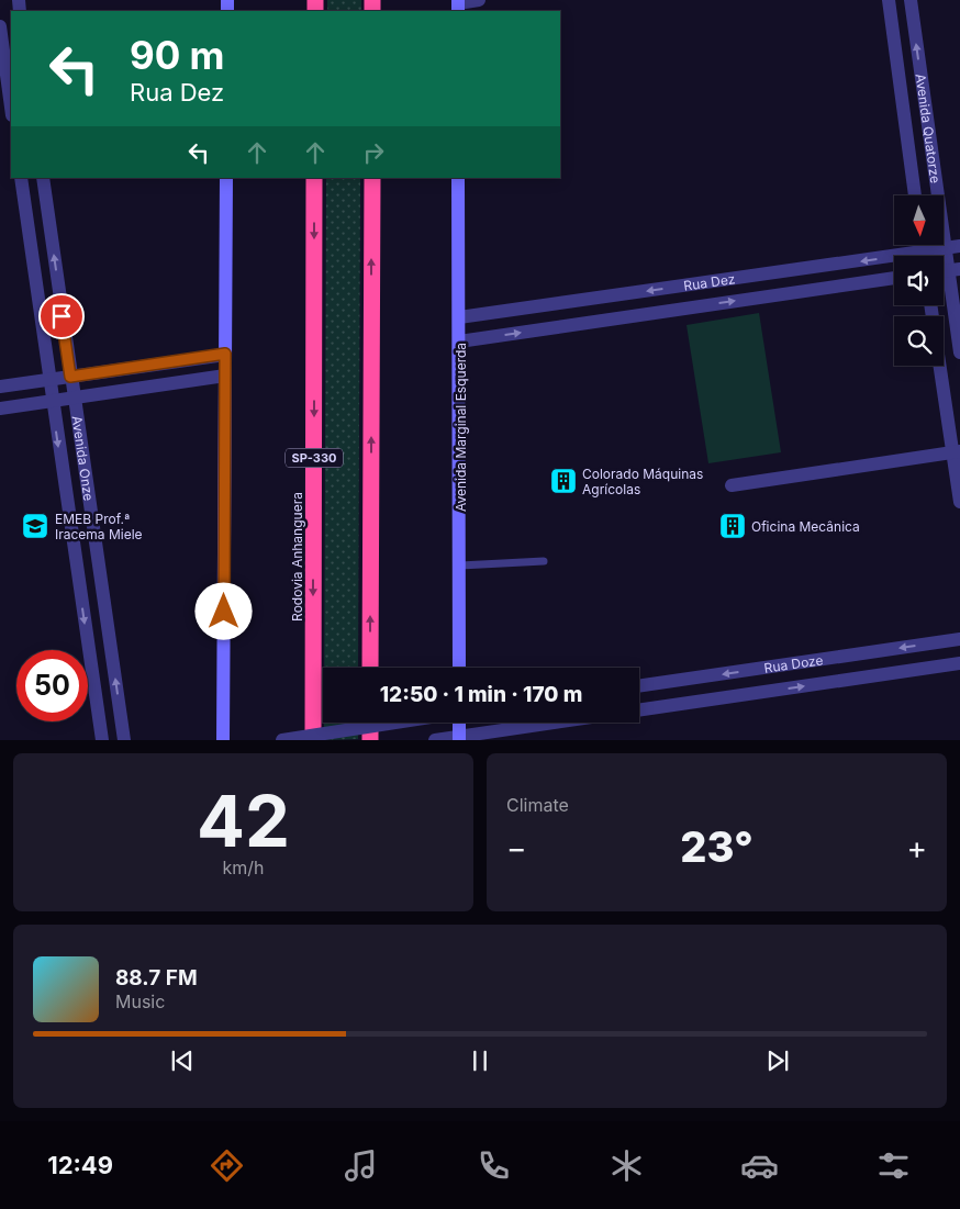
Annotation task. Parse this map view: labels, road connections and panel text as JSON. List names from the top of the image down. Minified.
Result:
{"streets":{"highway":["SP-330","Rodovia Anhanguera"],"main road":["Avenida Marginal Esquerda"],"street":["Avenida Quatorze","Rua Dez","Avenida Onze","Rua Doze"]},"crossings":[["Avenida Quatorze","Rua Dez"],["Rua Dez","Avenida Marginal Esquerda"]],"places":{"building":["Colorado Máquinas Agrícolas","Oficina Mecânica"],"school or university":["EMEB Prof.ª Iracema Miele"]},"north":"bottom","page":{"turn":["90 m","Rua Dez"],"limit":"50","trip":"12:50 · 1 min · 170 m","tile":[["42","km/h"],"Climate"],"heat":["−","23°","+"],"song":["88.7 FM","Music"],"tabs":"12:49"}}
